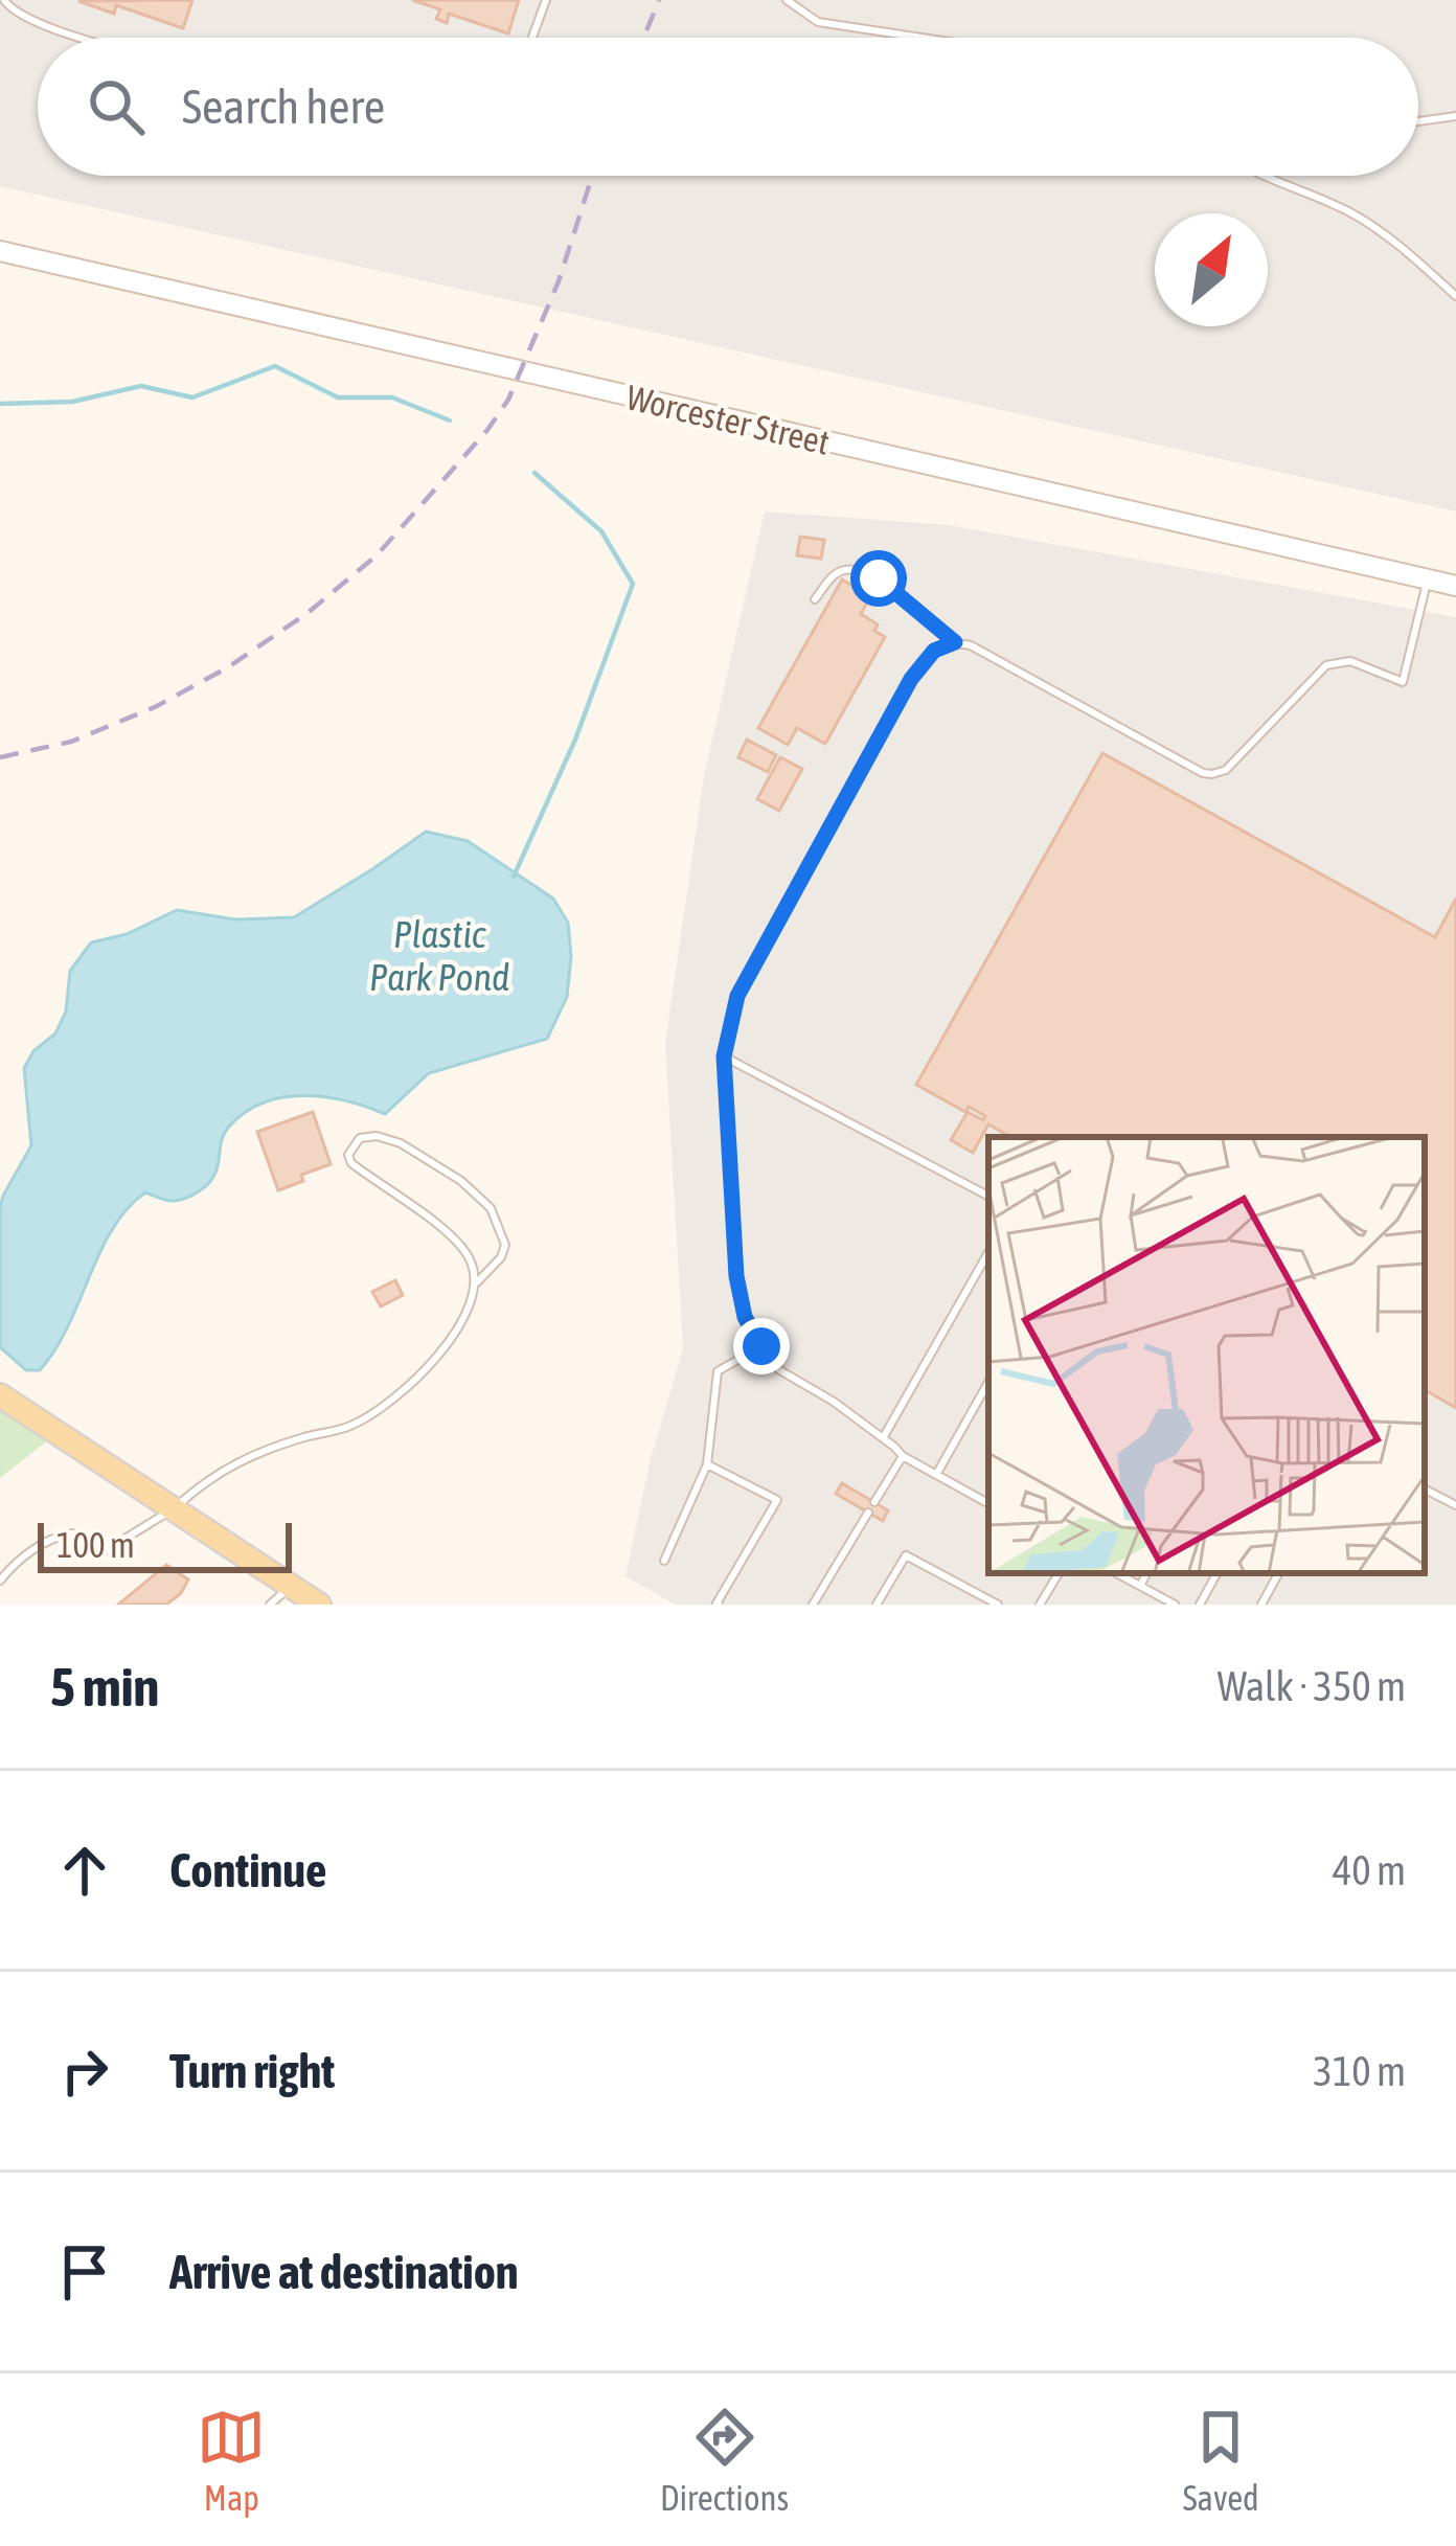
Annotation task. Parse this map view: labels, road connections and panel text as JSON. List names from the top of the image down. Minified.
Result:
{"streets":{"main road":["Worcester Street"]},"water":["Plastic Park Pond"],"scale_bar":"100 m","north":"top right","page":{"search":"Search here","scale":"100 m","heading":["5 min","Walk · 350 m"],"list":[["Continue","40 m"],["Turn right","310 m"],"Arrive at destination"],"nav":["Map","Directions","Saved"]}}
